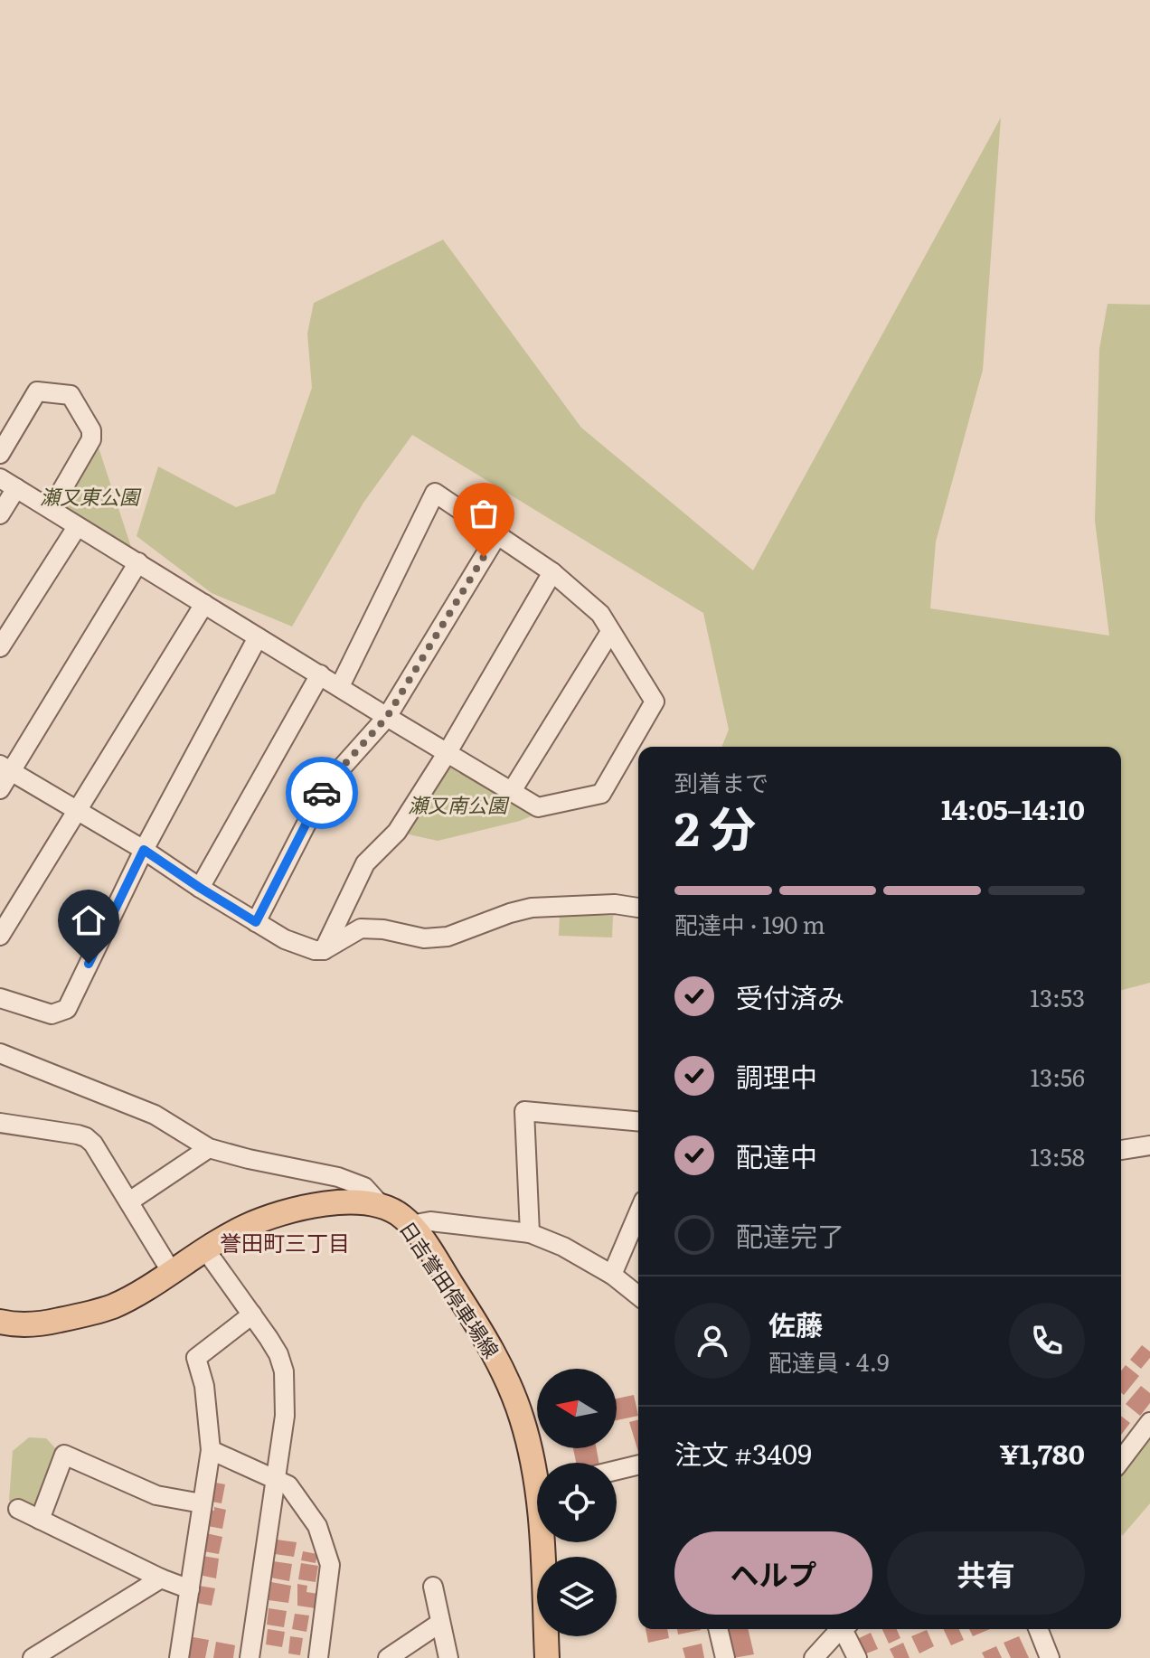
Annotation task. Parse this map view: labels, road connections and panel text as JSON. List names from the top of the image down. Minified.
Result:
{"streets":{"main road":["日吉誉田停車場線"]},"districts":["誉田町三丁目"],"parks":["瀬又東公園","瀬又南公園"],"north":"left","page":{"heading":["2 分","到着まで","14:05–14:10"],"panel":["佐藤","配達員 · 4.9","注文 #3409","¥1,780"],"bar":"配達中 · 190 m","list":[["受付済み","13:53"],["調理中","13:56"],["配達中","13:58"],"配達完了"],"buttons":["ヘルプ","共有"]}}
